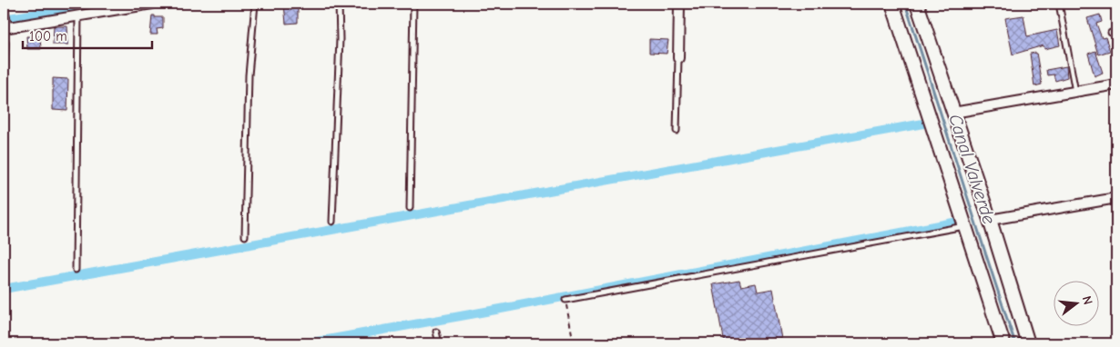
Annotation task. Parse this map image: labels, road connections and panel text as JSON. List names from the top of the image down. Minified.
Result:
{"water":["Canal Valverde"],"scale_bar":"100 m","north":"right"}
